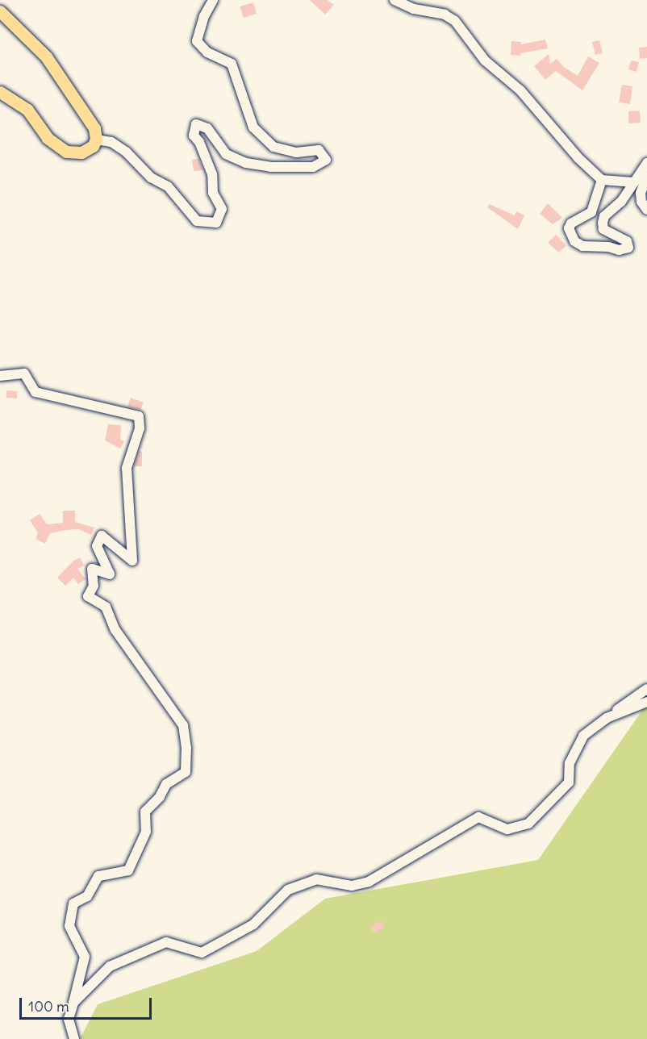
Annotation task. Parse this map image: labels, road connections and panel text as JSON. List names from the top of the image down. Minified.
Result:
{"scale_bar":"100 m"}
